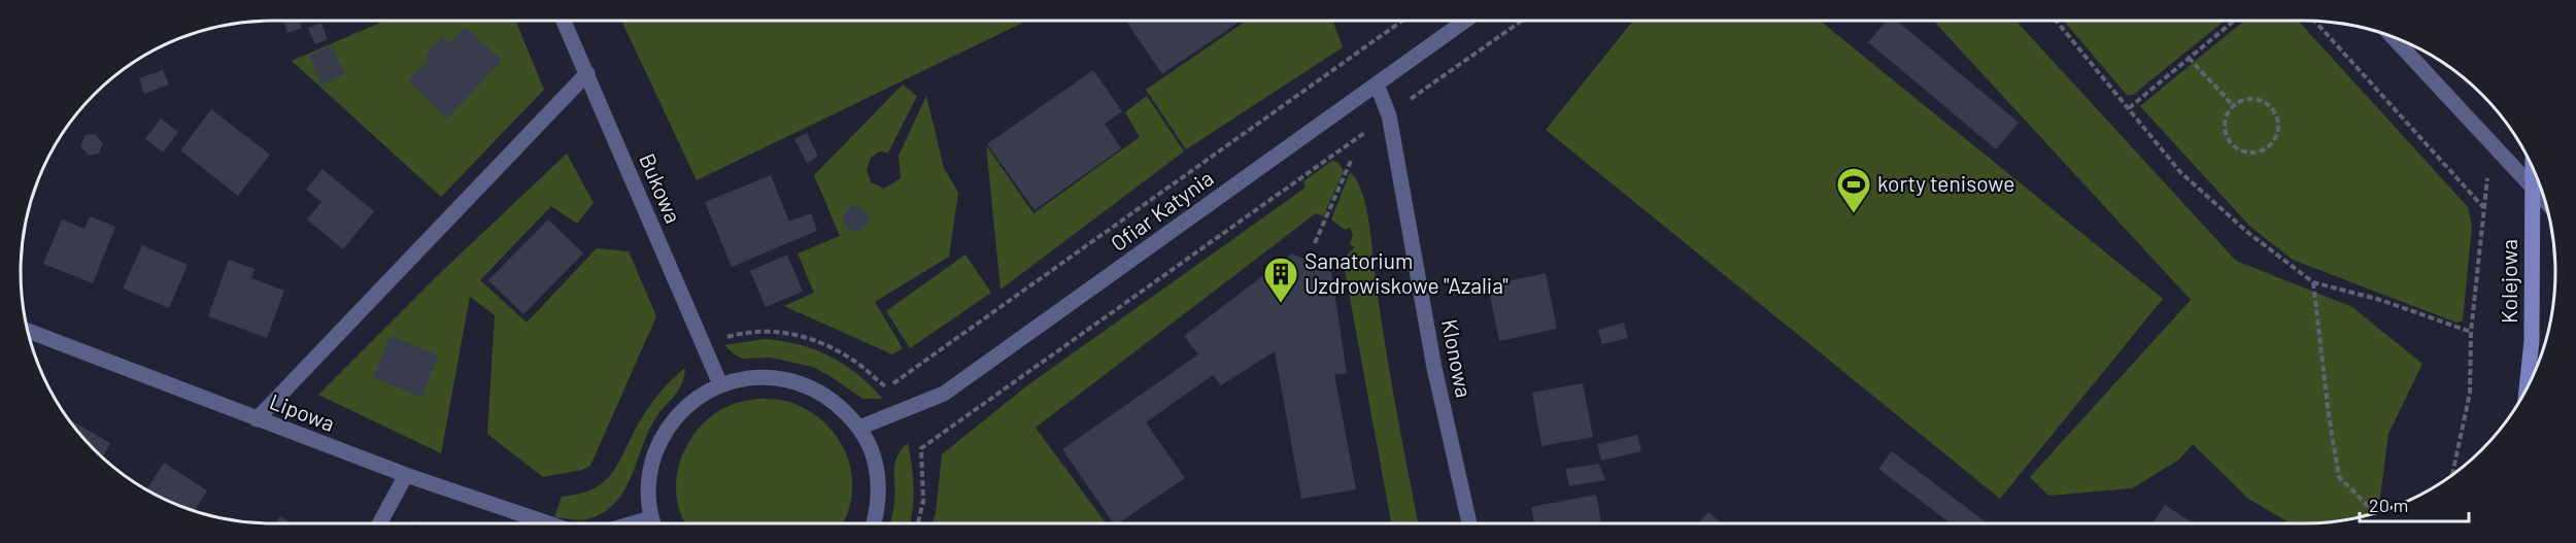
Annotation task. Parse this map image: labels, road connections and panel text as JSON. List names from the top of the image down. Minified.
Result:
{"streets":{"street":["Bukowa","Ofiar Katynia","Kolejowa","Klonowa","Lipowa"]},"crossings":[["Ofiar Katynia","Klonowa"]],"places":{"sports":["korty tenisowe"],"building":["Sanatorium Uzdrowiskowe \"Azalia\""]},"scale_bar":"20 m"}
